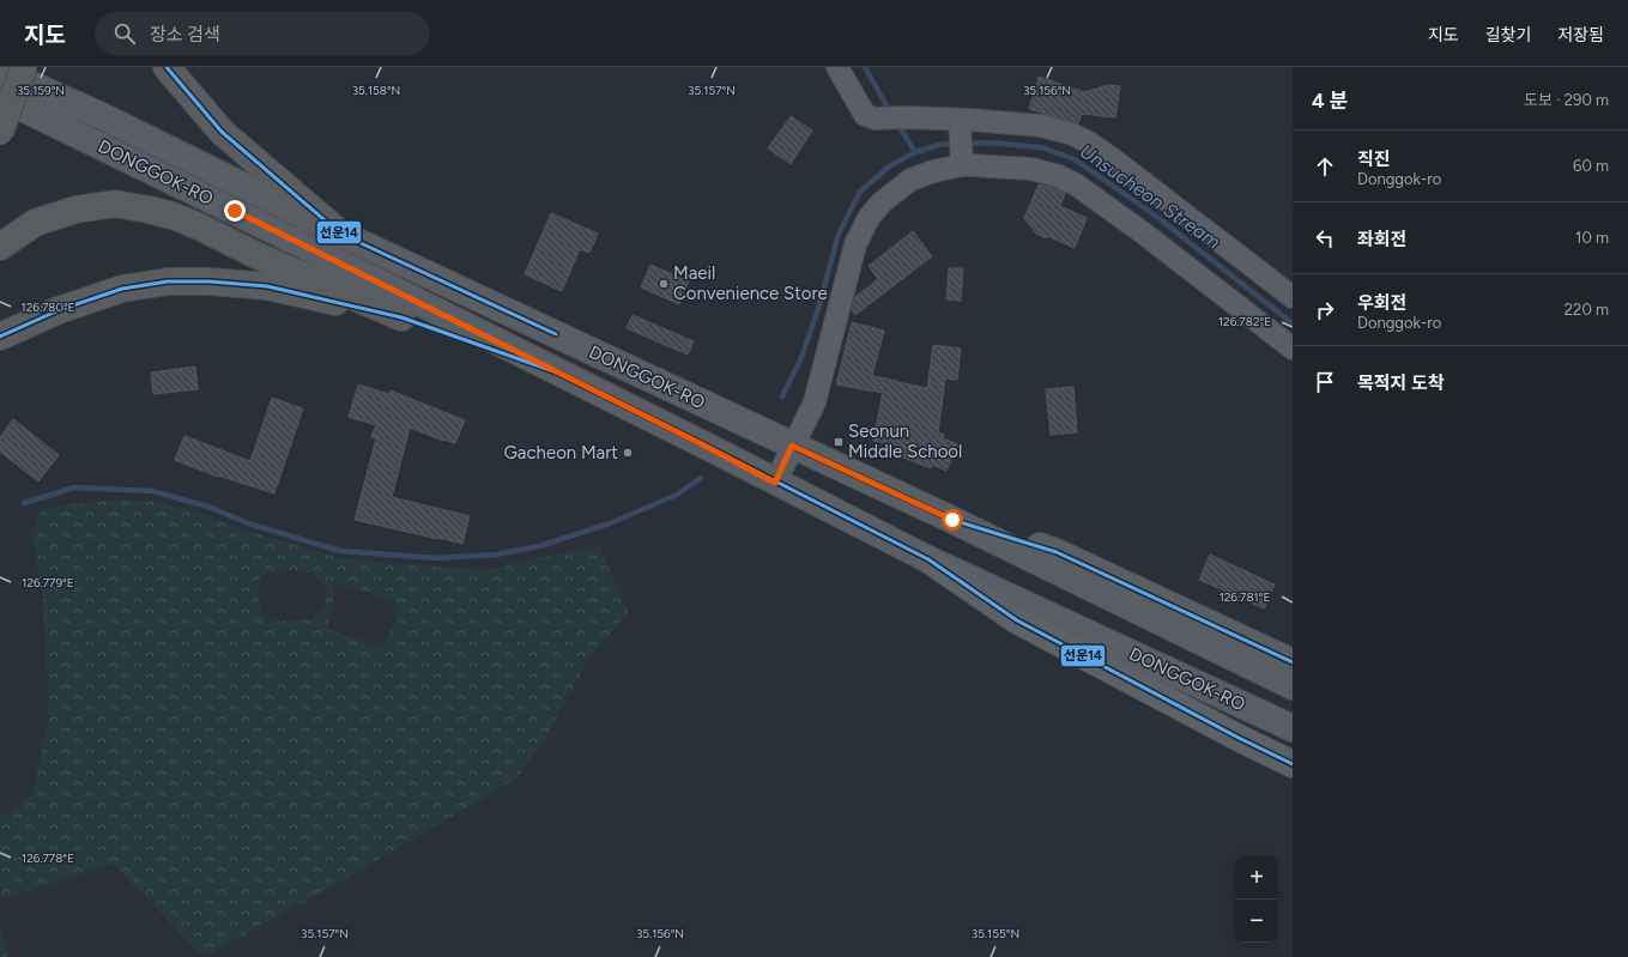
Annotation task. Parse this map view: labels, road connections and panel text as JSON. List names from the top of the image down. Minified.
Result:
{"streets":{"main road":["DONGGOK-RO"]},"water":["Unsucheon Stream"],"places":{"other":["Maeil Convenience Store","Gacheon Mart"],"transit":["Seonun Middle School"]},"lines":["transit line 선운14"],"page":{"header":"지도","search":"장소 검색","nav":["지도","길찾기","저장됨"],"heading":["4 분","도보 · 290 m"],"list":[["직진","Donggok-ro","60 m"],["좌회전","10 m"],["우회전","Donggok-ro","220 m"],"목적지 도착"],"map_buttons":["+","−"]},"coordinates":["35.159°N","35.158°N","35.157°N","35.156°N","126.780°E","126.782°E","126.779°E","126.781°E","126.778°E","35.155°N"]}
